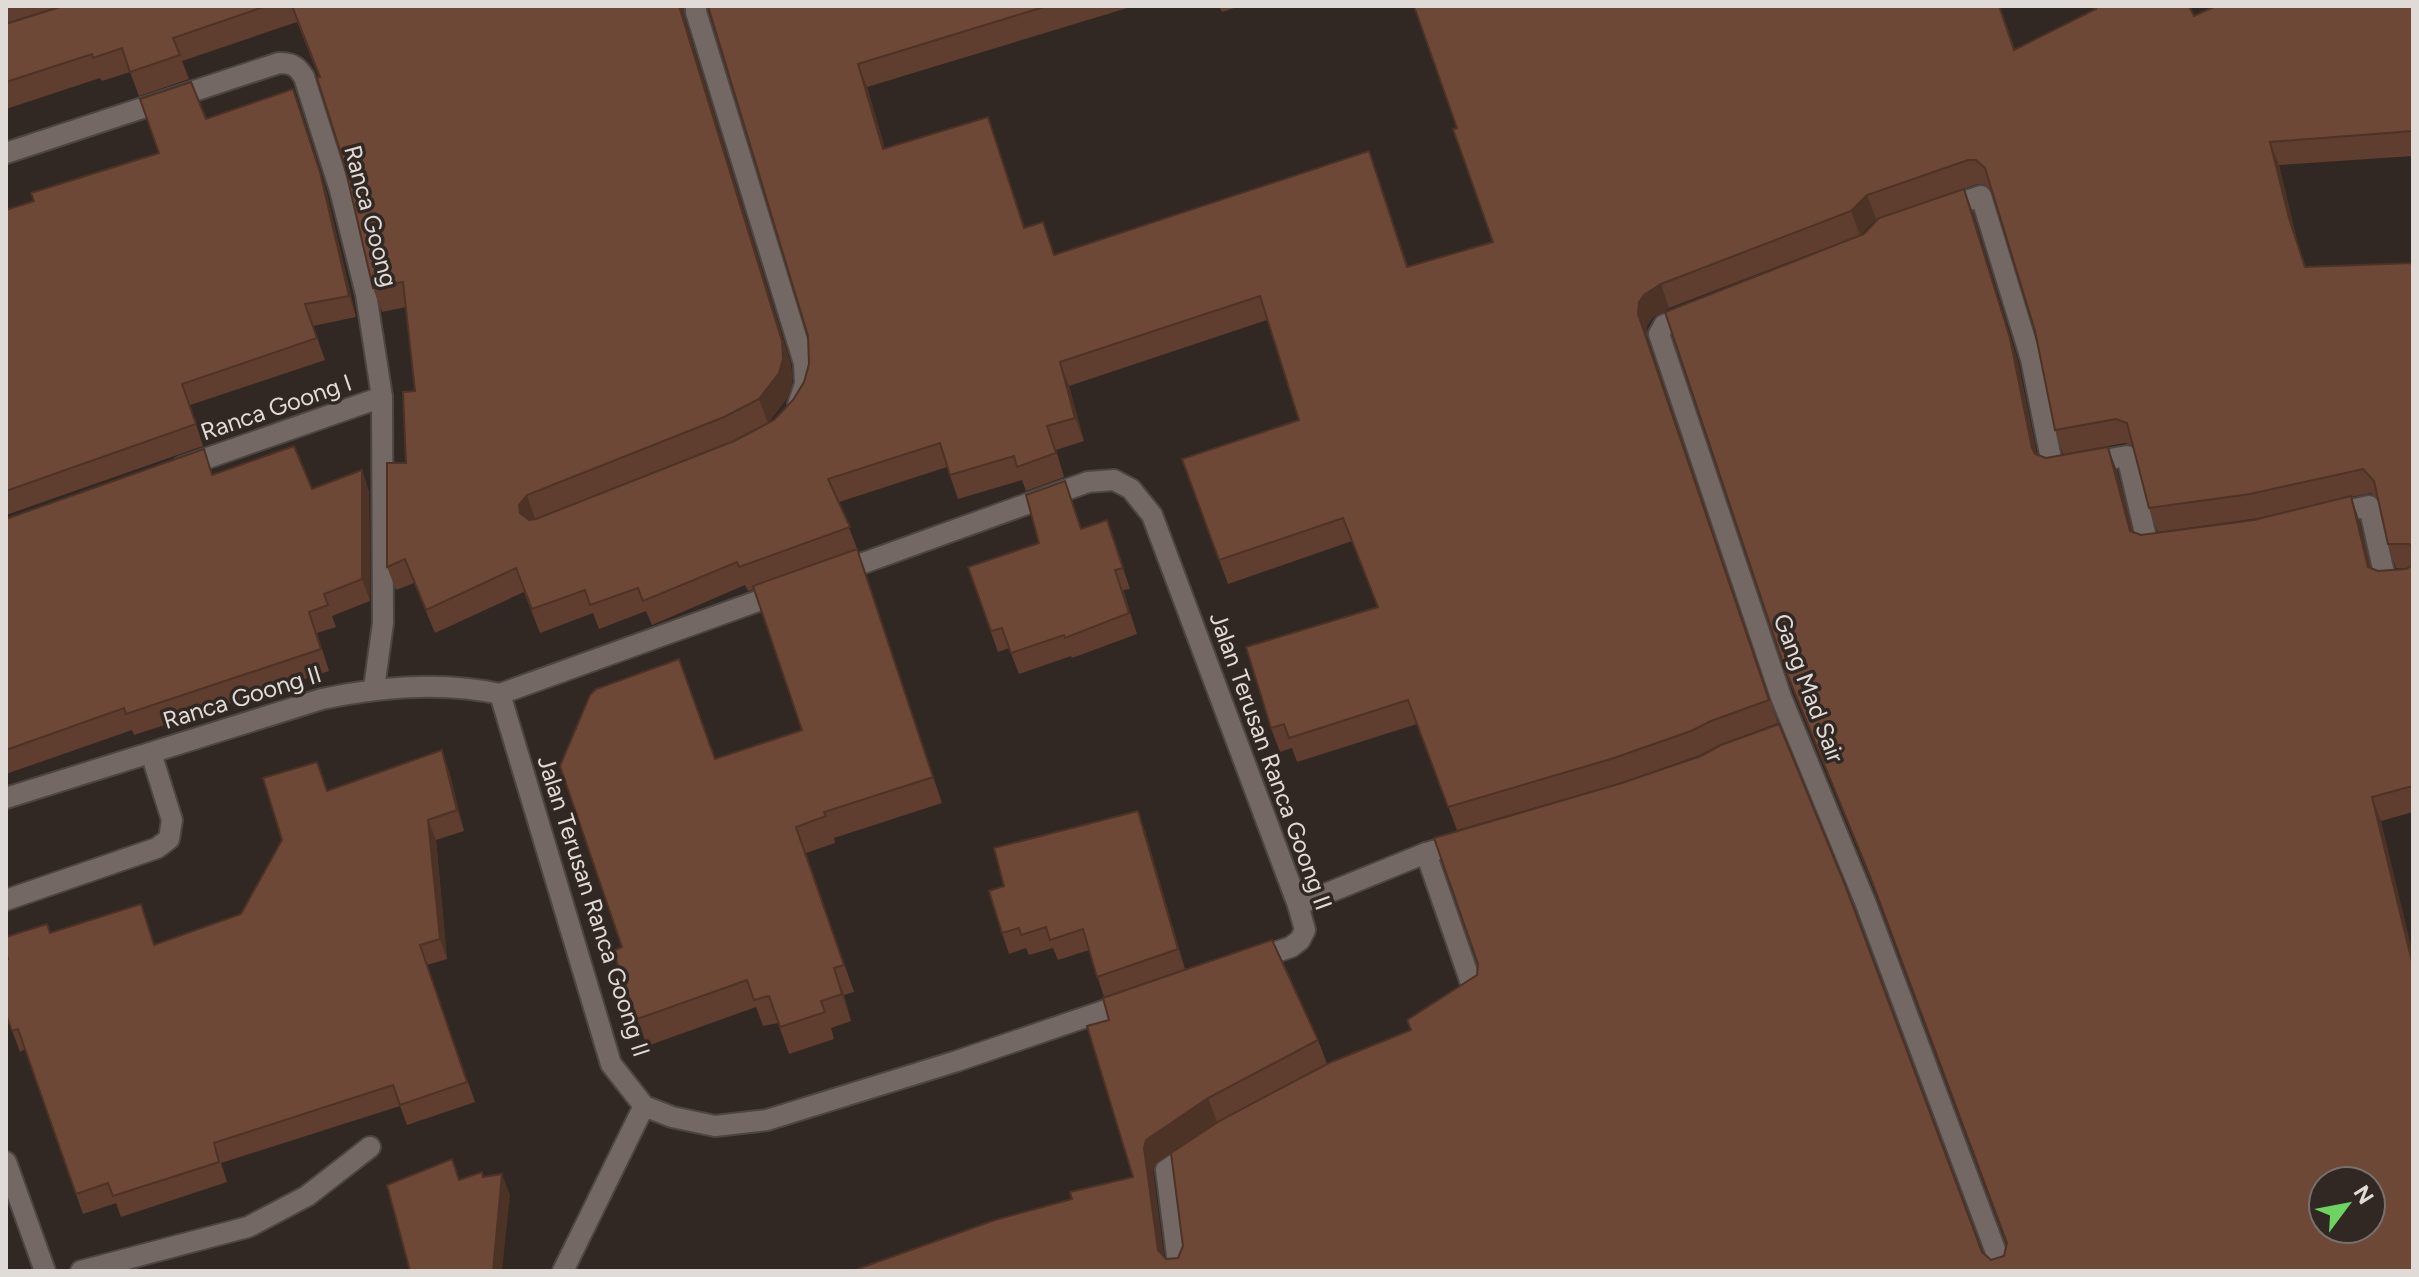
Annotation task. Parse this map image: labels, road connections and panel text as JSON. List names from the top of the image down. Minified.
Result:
{"streets":{"street":["Ranca Goong","Ranca Goong I","Gang Mad Sair","Ranca Goong II","Jalan Terusan Ranca Goong II"]},"crossings":[["Ranca Goong","Ranca Goong I"],["Ranca Goong","Ranca Goong II"],["Ranca Goong II","Jalan Terusan Ranca Goong II"]],"north":"top right"}
